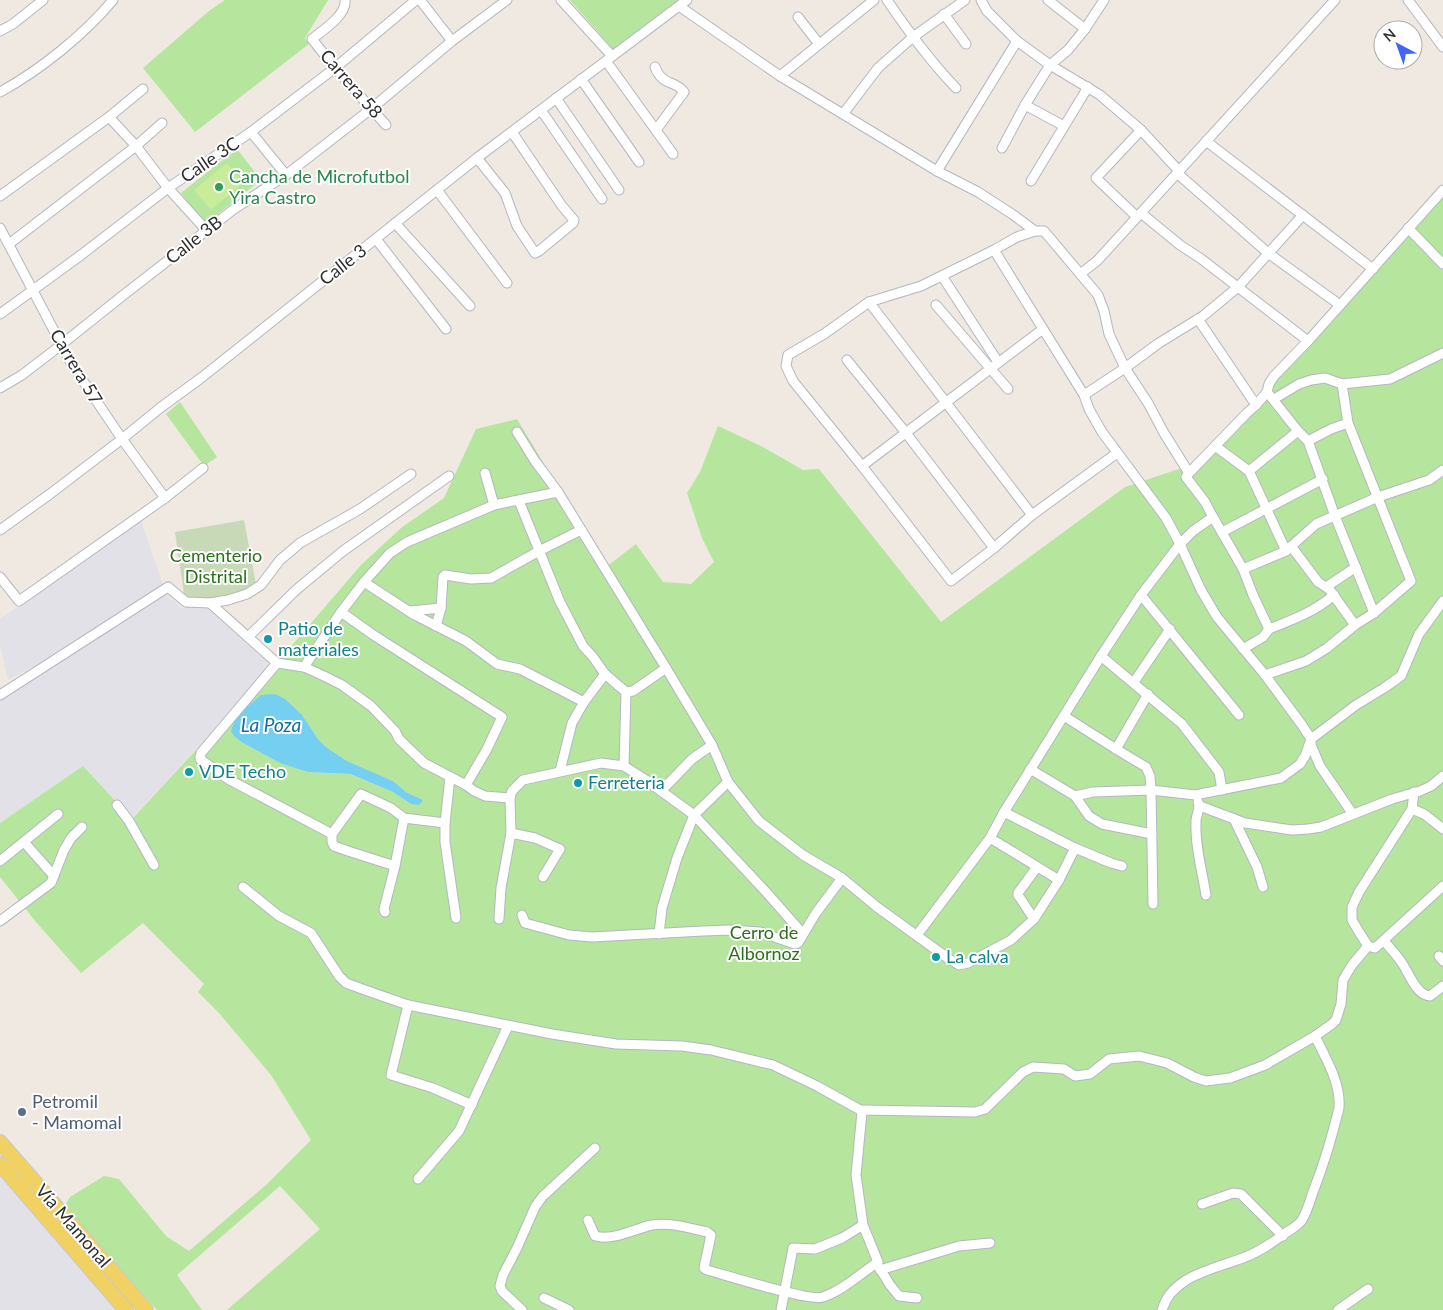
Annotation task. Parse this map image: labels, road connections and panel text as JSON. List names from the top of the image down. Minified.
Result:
{"streets":{"main road":["Vía Mamonal"],"street":["Carrera 58","Calle 3C","Calle 3B","Calle 3","Carrera 57"]},"crossings":[["Carrera 58","Calle 3C"],["Carrera 58","Calle 3B"],["Calle 3C","Carrera 57"],["Calle 3B","Carrera 57"],["Calle 3","Carrera 57"]],"water":["La Poza"],"parks":["Cementerio Distrital","Cerro de Albornoz"],"places":["Cancha de Microfutbol Yira Castro","Patio de materiales","VDE Techo","Ferreteria","La calva","Petromil - Mamomal"],"north":"top left"}
